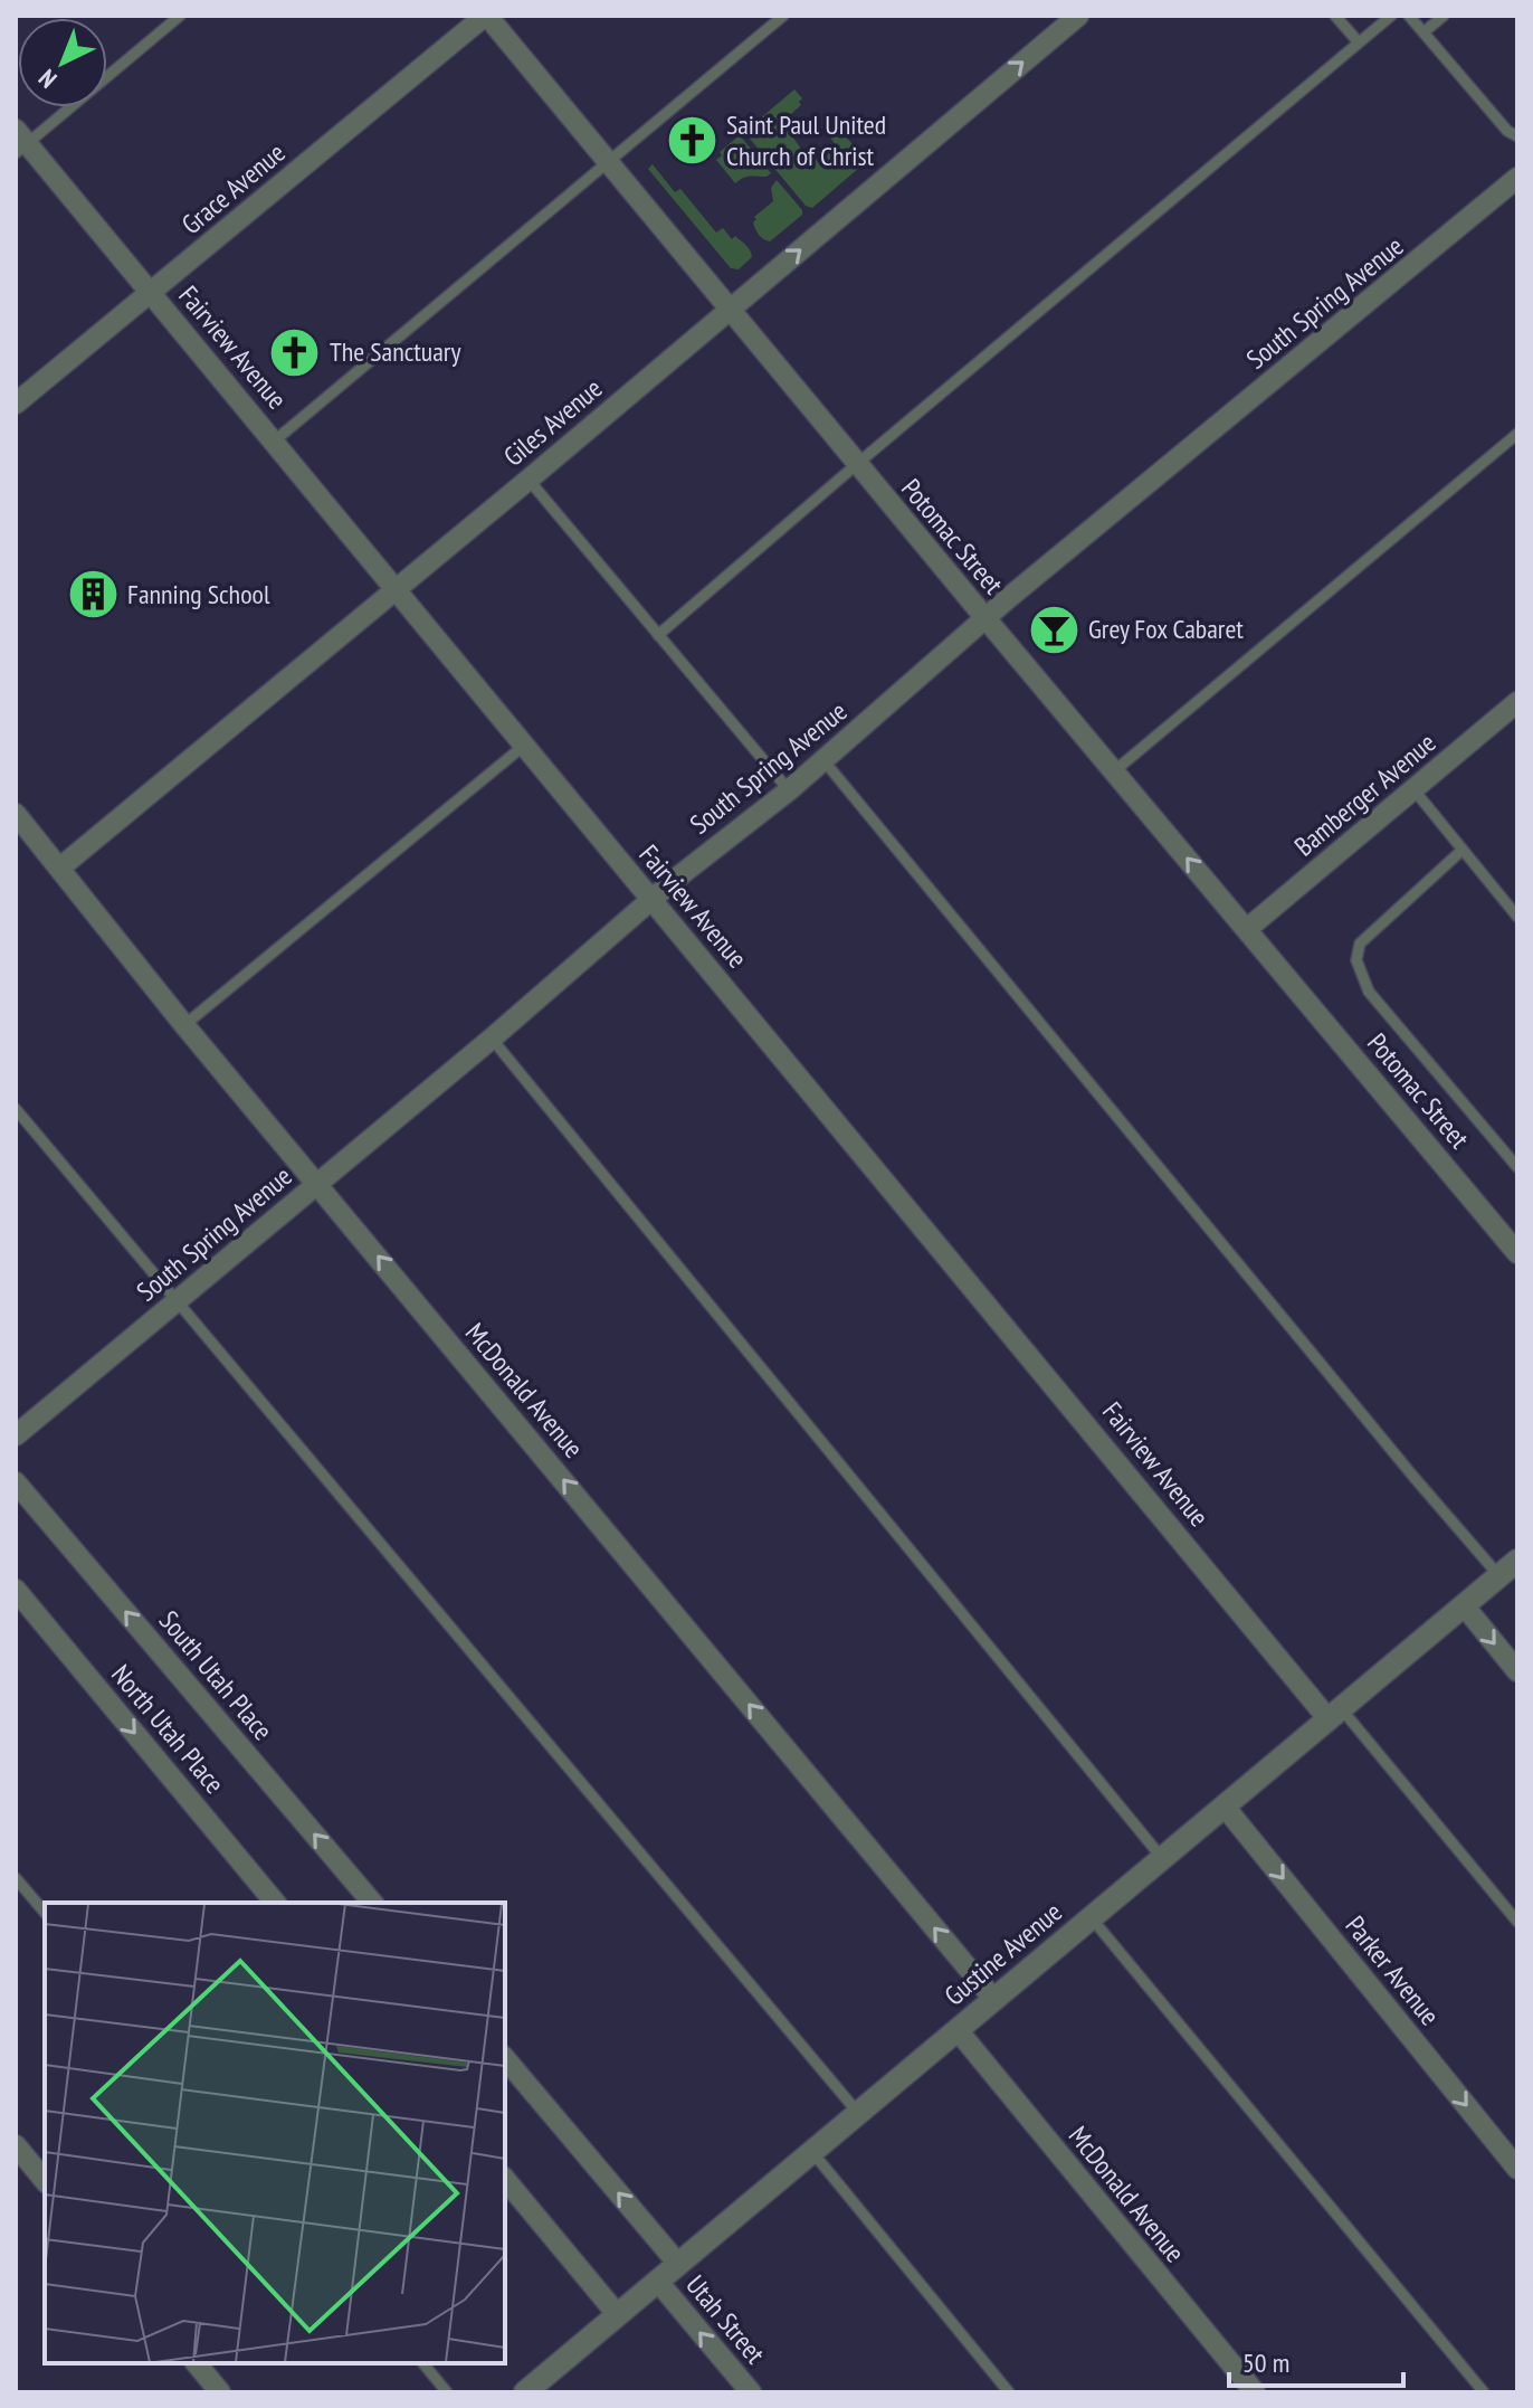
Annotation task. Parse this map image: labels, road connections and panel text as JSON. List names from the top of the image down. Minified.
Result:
{"streets":{"street":["Grace Avenue","South Spring Avenue","Fairview Avenue","Giles Avenue","Potomac Street","Bamberger Avenue","McDonald Avenue","South Utah Place","North Utah Place","Gustine Avenue","Parker Avenue","Utah Street"]},"crossings":[["Grace Avenue","Fairview Avenue"],["Grace Avenue","Potomac Street"],["South Spring Avenue","Fairview Avenue"],["South Spring Avenue","Potomac Street"],["South Spring Avenue","McDonald Avenue"],["Fairview Avenue","Giles Avenue"],["Fairview Avenue","Gustine Avenue"],["Giles Avenue","Potomac Street"],["Giles Avenue","McDonald Avenue"],["Potomac Street","Bamberger Avenue"],["McDonald Avenue","Gustine Avenue"],["Gustine Avenue","Parker Avenue"],["Gustine Avenue","Utah Street"]],"one_way":["McDonald Avenue","South Utah Place","North Utah Place","Parker Avenue","Utah Street"],"places":{"church":["Saint Paul United Church of Christ","The Sanctuary"],"building":["Fanning School"],"bar":["Grey Fox Cabaret"]},"scale_bar":"50 m","north":"bottom left"}
